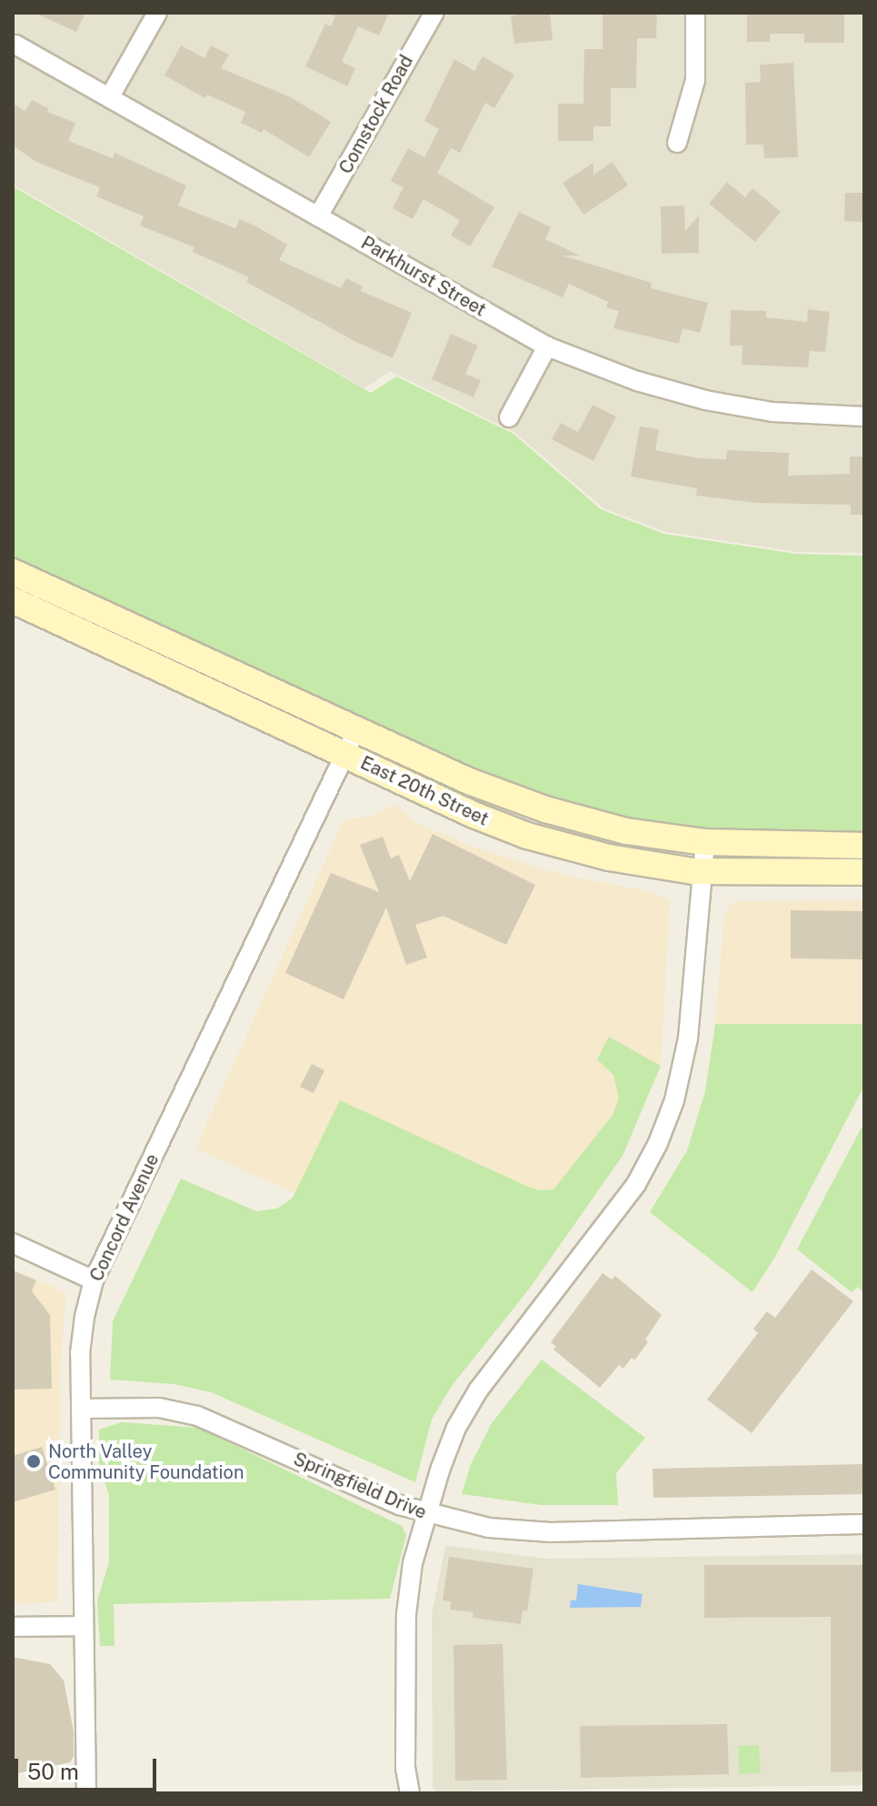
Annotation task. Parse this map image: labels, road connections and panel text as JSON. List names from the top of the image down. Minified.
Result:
{"streets":{"street":["Comstock Road","Parkhurst Street","East 20th Street","Concord Avenue","Springfield Drive"]},"crossings":[["Comstock Road","Parkhurst Street"],["East 20th Street","Concord Avenue"],["Concord Avenue","Springfield Drive"]],"places":["North Valley Community Foundation"],"scale_bar":"50 m"}
